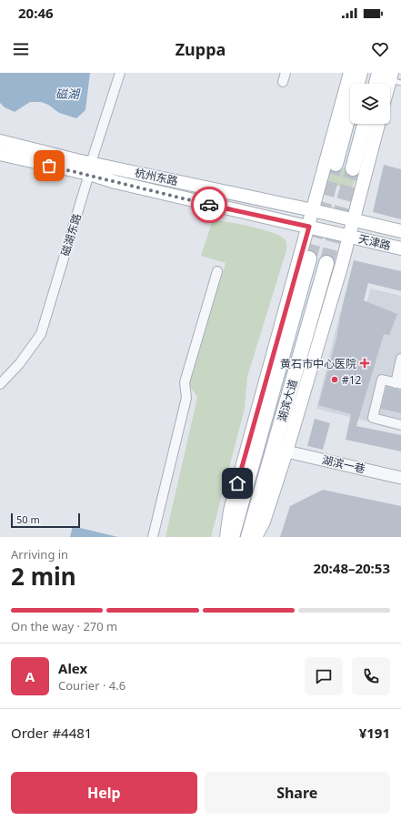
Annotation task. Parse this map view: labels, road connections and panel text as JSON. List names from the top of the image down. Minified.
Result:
{"streets":{"main road":["杭州东路","天津路","湖滨大道"],"street":["磁湖东路","湖滨一巷"]},"crossings":[["杭州东路","磁湖东路"],["杭州东路","天津路"]],"water":["磁湖"],"places":{"health":["黄石市中心医院"],"other":["#12"]},"scale_bar":"50 m","page":{"status":"20:46","header":"Zuppa","scale":"50 m","heading":["2 min","Arriving in","20:48–20:53"],"panel":["Alex","Courier · 4.6","Order #4481","¥191"],"bar":"On the way · 270 m","round":"A","buttons":["Help","Share"]}}
